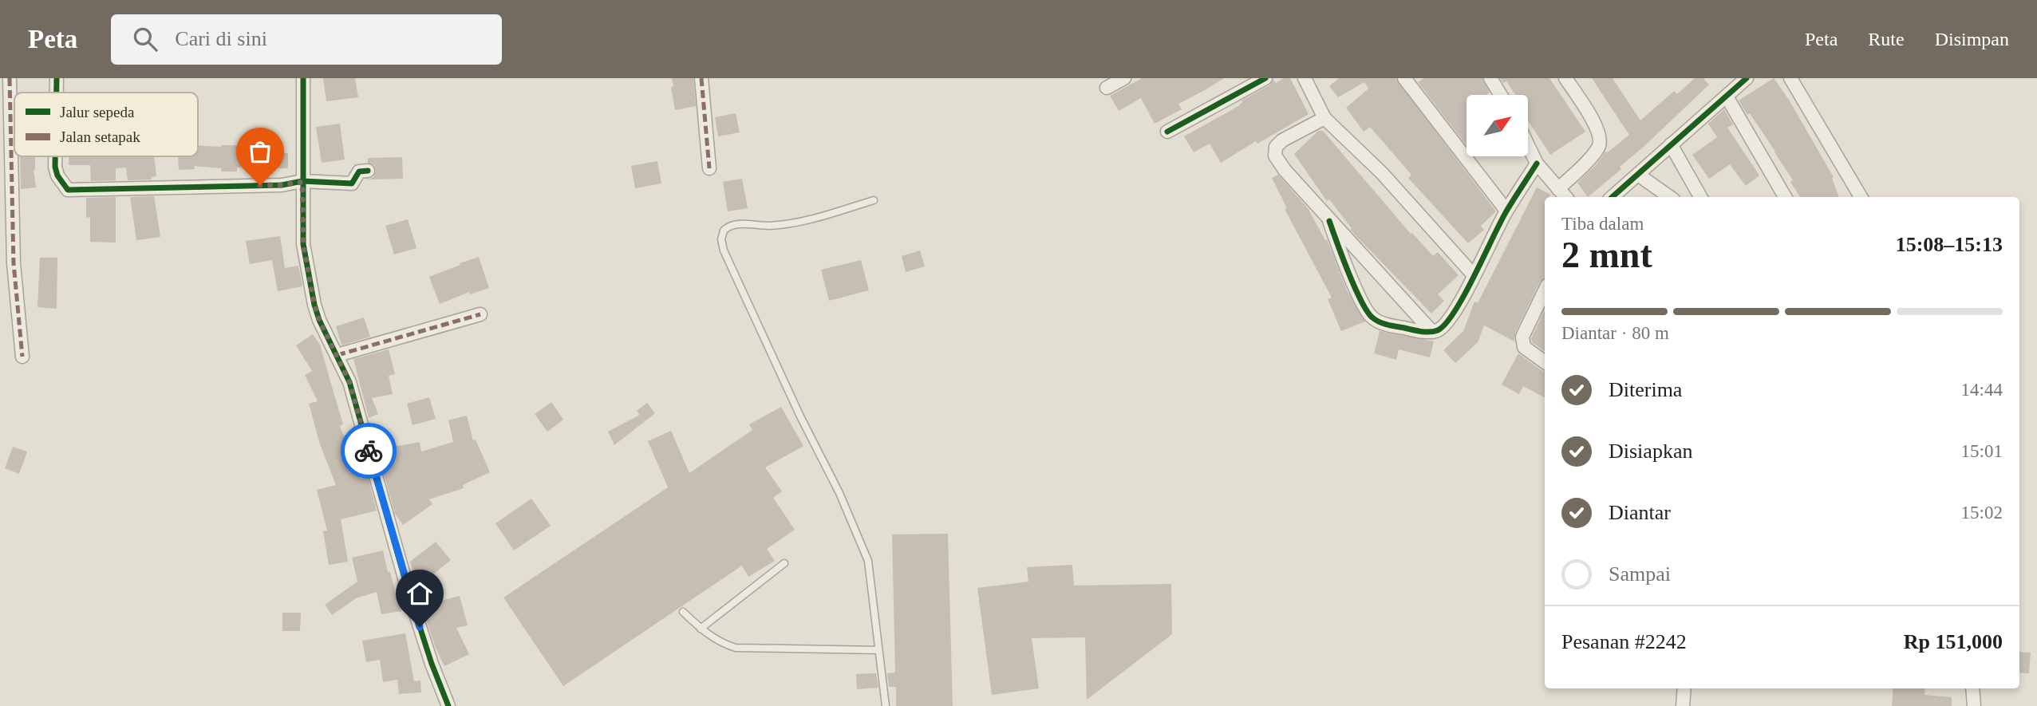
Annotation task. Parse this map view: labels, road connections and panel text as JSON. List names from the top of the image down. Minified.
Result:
{"legend":["Jalur sepeda","Jalan setapak"],"north":"top right","page":{"header":"Peta","search":"Cari di sini","nav":["Peta","Rute","Disimpan"],"heading":["2 mnt","Tiba dalam","15:08–15:13"],"panel":["Pesanan #2242","Rp 151,000"],"bar":"Diantar · 80 m","list":[["Diterima","14:44"],["Disiapkan","15:01"],["Diantar","15:02"],"Sampai"]}}
